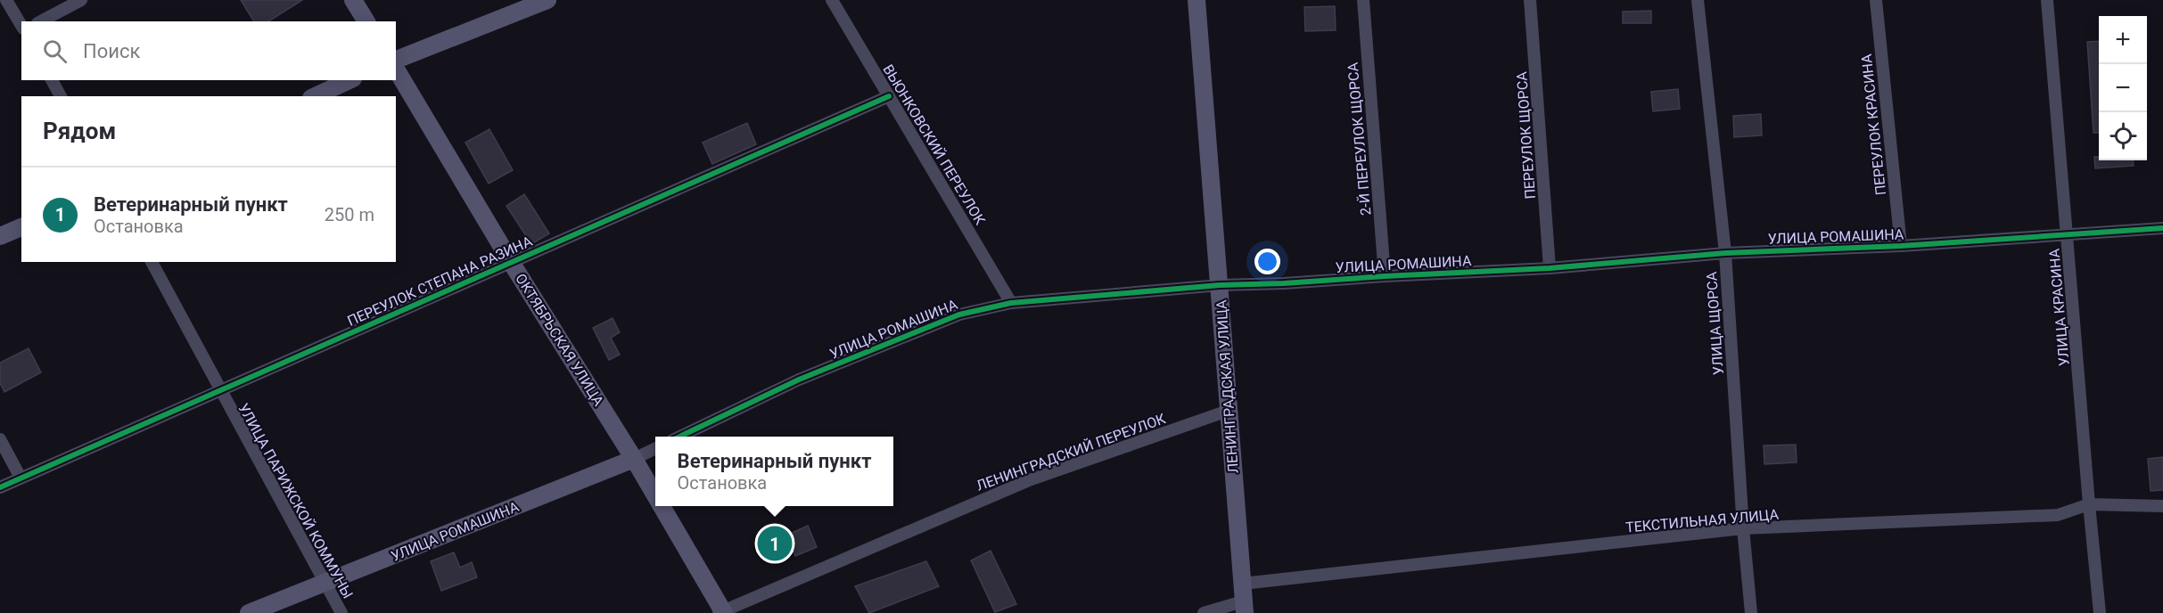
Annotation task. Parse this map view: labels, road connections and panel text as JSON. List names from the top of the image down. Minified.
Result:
{"streets":{"main road":["УЛИЦА РОМАШИНА","ОКТЯБРЬСКАЯ УЛИЦА","ЛЕНИНГРАДСКАЯ УЛИЦА"],"street":["ПЕРЕУЛОК КРАСИНА","ПЕРЕУЛОК ЩОРСА","2-Й ПЕРЕУЛОК ЩОРСА","ВЬЮНКОВСКИЙ ПЕРЕУЛОК","ПЕРЕУЛОК СТЕПАНА РАЗИНА","УЛИЦА КРАСИНА","УЛИЦА ЩОРСА","ЛЕНИНГРАДСКИЙ ПЕРЕУЛОК","УЛИЦА ПАРИЖСКОЙ КОММУНЫ","ТЕКСТИЛЬНАЯ УЛИЦА"]},"crossings":[["ПЕРЕУЛОК КРАСИНА","УЛИЦА РОМАШИНА"],["ПЕРЕУЛОК ЩОРСА","УЛИЦА РОМАШИНА"],["2-Й ПЕРЕУЛОК ЩОРСА","УЛИЦА РОМАШИНА"],["ВЬЮНКОВСКИЙ ПЕРЕУЛОК","УЛИЦА РОМАШИНА"],["ВЬЮНКОВСКИЙ ПЕРЕУЛОК","ПЕРЕУЛОК СТЕПАНА РАЗИНА"],["УЛИЦА РОМАШИНА","УЛИЦА КРАСИНА"],["УЛИЦА РОМАШИНА","УЛИЦА ЩОРСА"],["УЛИЦА РОМАШИНА","ОКТЯБРЬСКАЯ УЛИЦА"],["УЛИЦА РОМАШИНА","ЛЕНИНГРАДСКАЯ УЛИЦА"],["УЛИЦА РОМАШИНА","УЛИЦА ПАРИЖСКОЙ КОММУНЫ"],["ПЕРЕУЛОК СТЕПАНА РАЗИНА","ОКТЯБРЬСКАЯ УЛИЦА"],["ПЕРЕУЛОК СТЕПАНА РАЗИНА","УЛИЦА ПАРИЖСКОЙ КОММУНЫ"],["УЛИЦА КРАСИНА","ТЕКСТИЛЬНАЯ УЛИЦА"],["УЛИЦА ЩОРСА","ТЕКСТИЛЬНАЯ УЛИЦА"],["ОКТЯБРЬСКАЯ УЛИЦА","ЛЕНИНГРАДСКИЙ ПЕРЕУЛОК"],["ЛЕНИНГРАДСКАЯ УЛИЦА","ЛЕНИНГРАДСКИЙ ПЕРЕУЛОК"],["ЛЕНИНГРАДСКАЯ УЛИЦА","ТЕКСТИЛЬНАЯ УЛИЦА"]],"page":{"map_buttons":["+","−"],"search":"Поиск","heading":"Рядом","list":[{"mark":"1","name":"Ветеринарный пункт","note":"Остановка","value":"250 m"}],"popup":["Ветеринарный пункт","Остановка"],"pins":"1"}}
